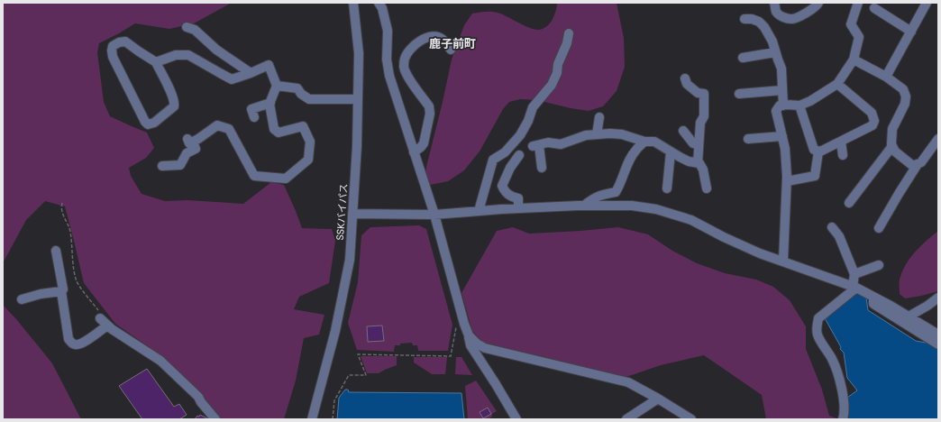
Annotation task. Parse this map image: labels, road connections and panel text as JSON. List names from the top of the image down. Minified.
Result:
{"streets":{"street":["SSKバイパス"]},"districts":["鹿子前町"]}
